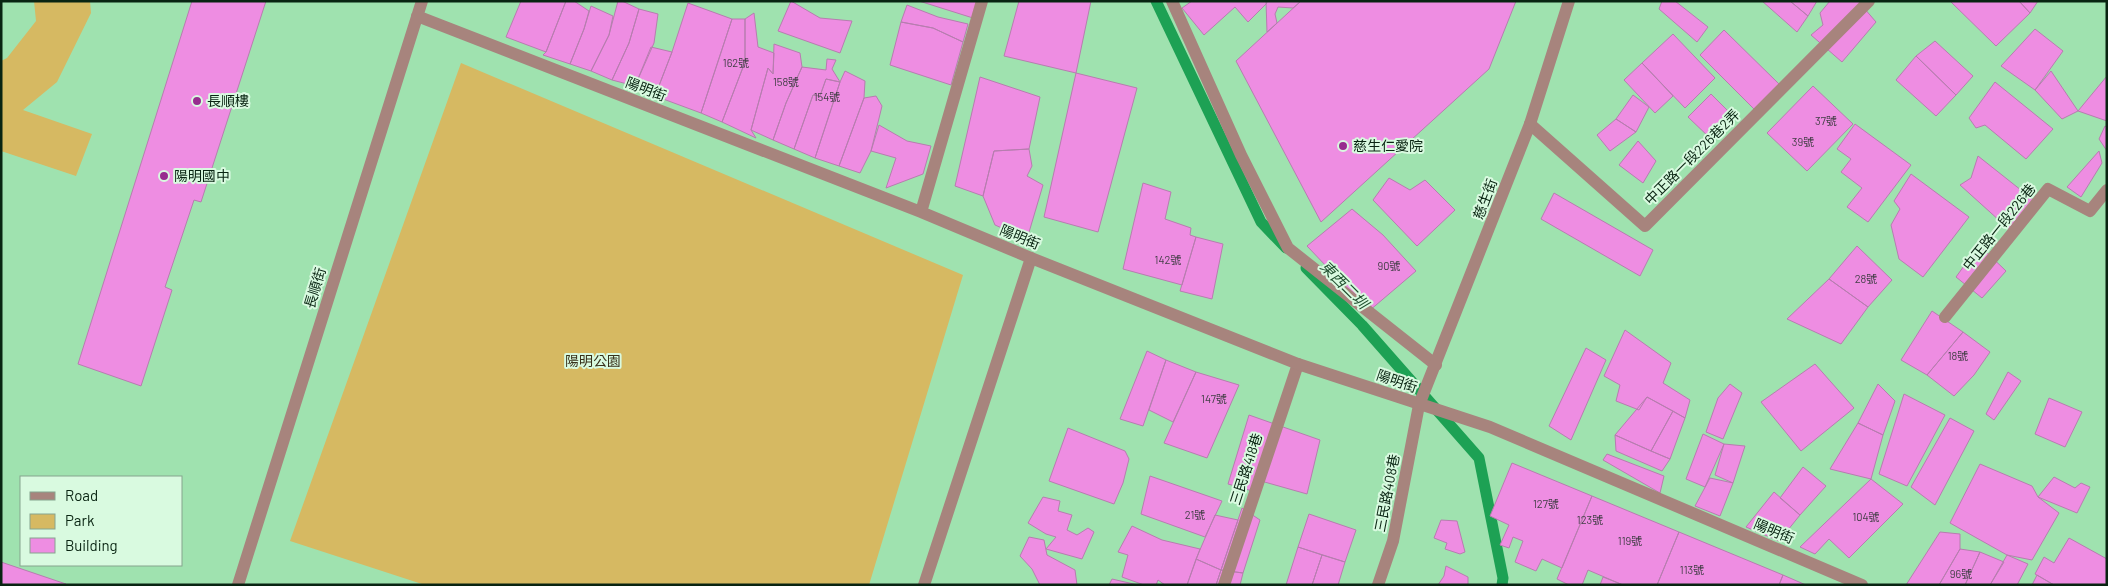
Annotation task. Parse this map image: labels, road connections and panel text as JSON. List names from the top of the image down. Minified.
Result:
{"streets":{"street":["陽明街","中正路一段226巷2弄","慈生街","中正路一段226巷","長順街","三民路418巷","三民路408巷"]},"crossings":[["陽明街","慈生街"],["陽明街","長順街"],["陽明街","三民路418巷"],["陽明街","三民路408巷"],["中正路一段226巷2弄","慈生街"],["慈生街","三民路408巷"]],"water":["東西二圳"],"parks":["陽明公園"],"places":["長順樓","慈生仁愛院","陽明國中"],"house_numbers":["162號","158號","154號","37號","39號","142號","90號","28號","18號","147號","127號","21號","104號","123號","119號","113號","96號"],"legend":["Road","Park","Building"]}
